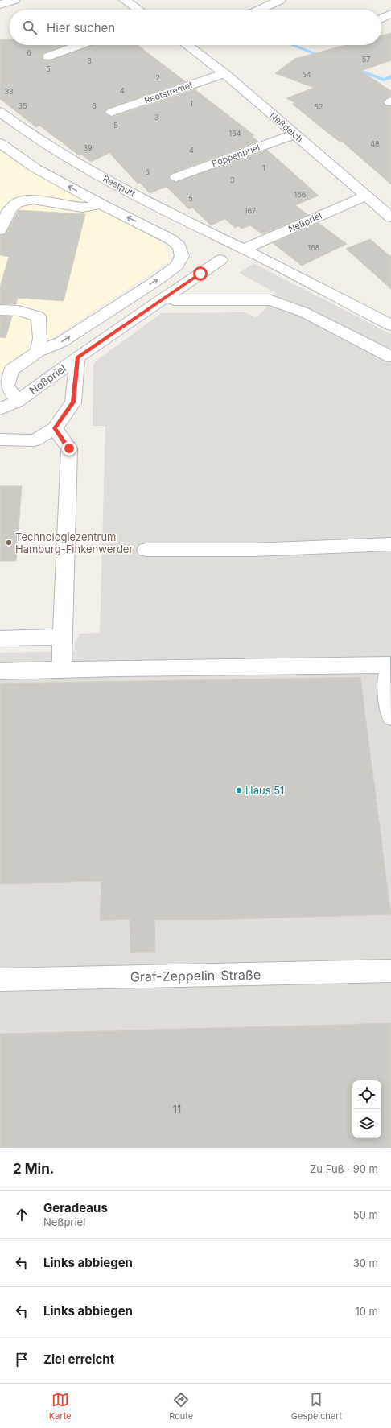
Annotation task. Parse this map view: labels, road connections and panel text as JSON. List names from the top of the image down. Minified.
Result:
{"streets":{"street":["Reetstremel","Neßdeich","Poppenpriel","Reetputt","Neßpriel","Graf-Zeppelin-Straße"]},"crossings":[["Reetstremel","Neßdeich"],["Neßdeich","Poppenpriel"],["Neßdeich","Neßpriel"],["Reetputt","Neßpriel"]],"places":["Technologiezentrum Hamburg-Finkenwerder","Haus 51"],"house_numbers":["6","57","3","5","54","2","4","33","1","35","6","52","3","5","164","48","39","4","1","6","3","166","5","167","168","11"],"page":{"search":"Hier suchen","heading":["2 Min.","Zu Fuß · 90 m"],"list":[["Geradeaus","Neßpriel","50 m"],["Links abbiegen","30 m"],["Links abbiegen","10 m"],"Ziel erreicht"],"nav":["Karte","Route","Gespeichert"]}}
